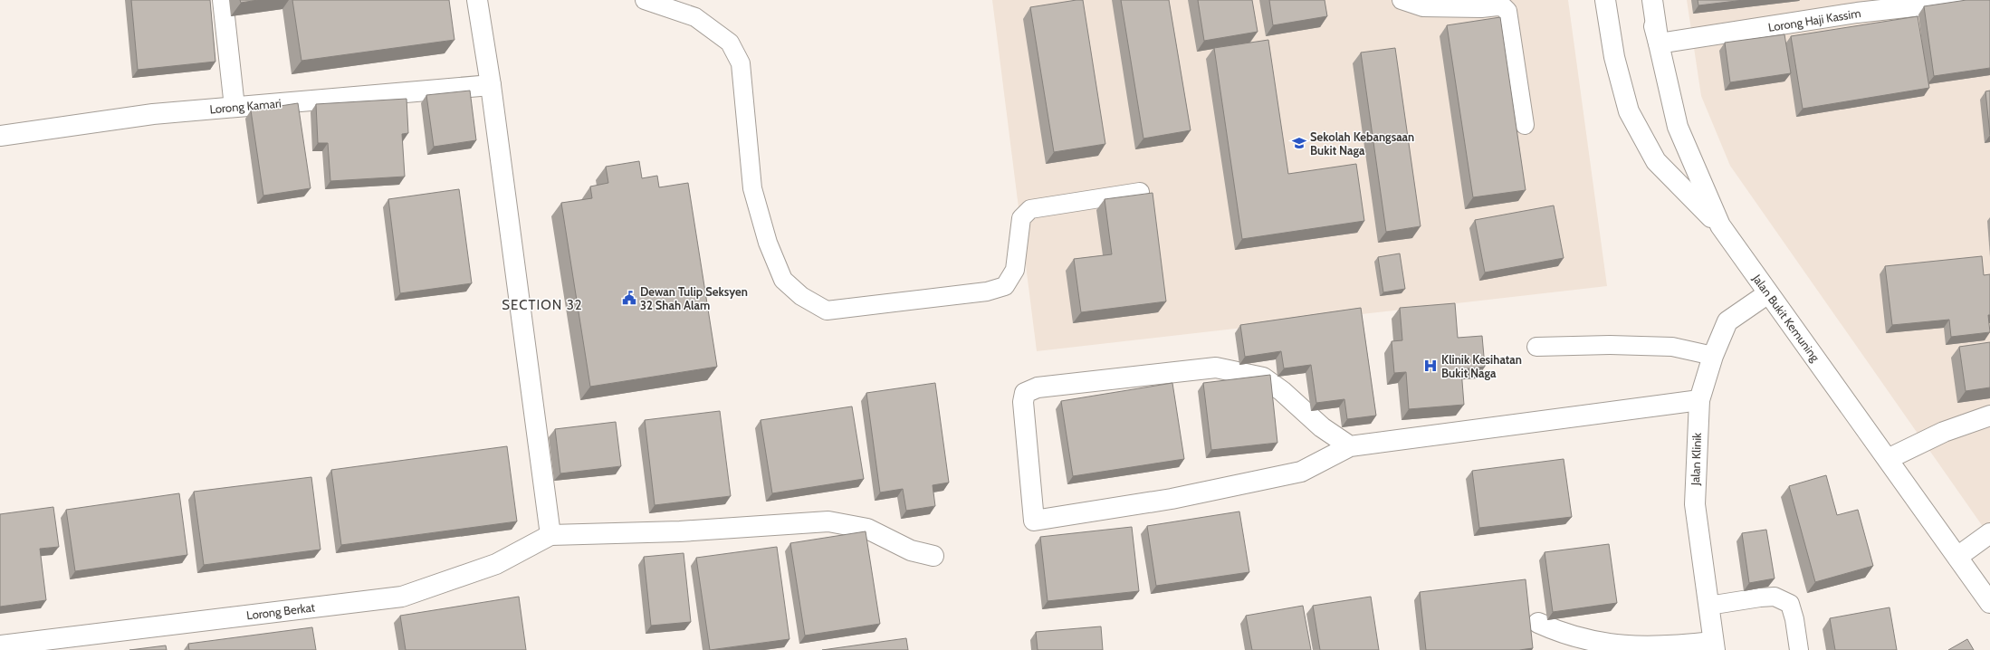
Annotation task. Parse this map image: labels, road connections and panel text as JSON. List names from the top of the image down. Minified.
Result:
{"streets":{"street":["Lorong Haji Kassim","Lorong Kamari","Jalan Bukit Kemuning","Jalan Klinik","Lorong Berkat"]},"crossings":[["Lorong Haji Kassim","Jalan Bukit Kemuning"],["Jalan Bukit Kemuning","Jalan Klinik"]],"districts":["SECTION 32"],"places":{"school or university":["Sekolah Kebangsaan Bukit Naga"],"public building":["Dewan Tulip Seksyen 32 Shah Alam"],"hospital":["Klinik Kesihatan Bukit Naga"]}}
